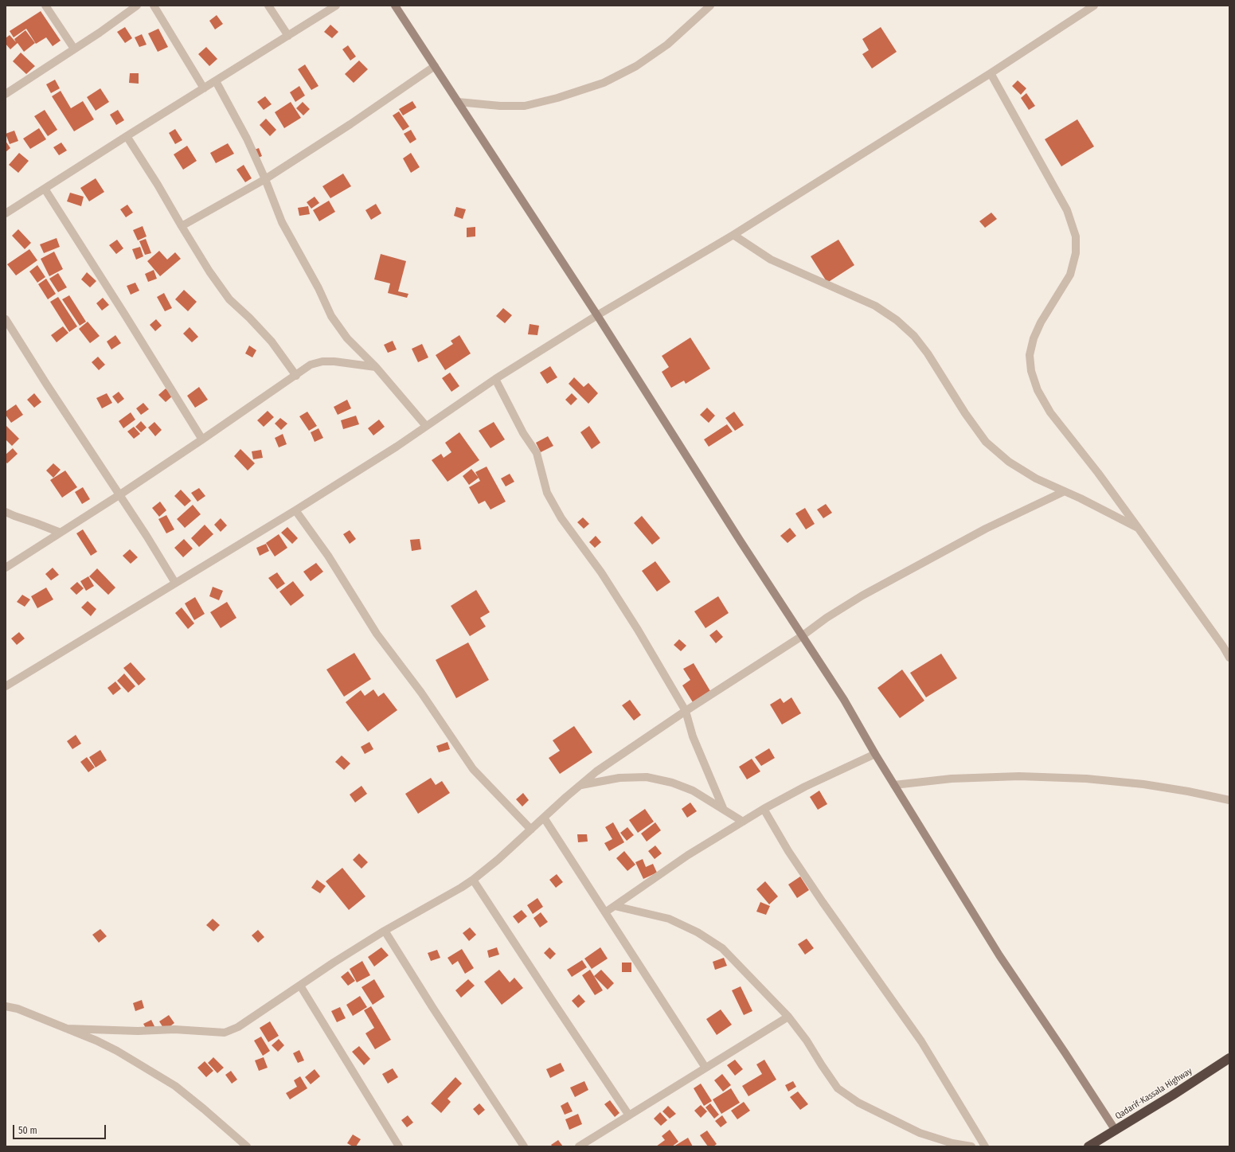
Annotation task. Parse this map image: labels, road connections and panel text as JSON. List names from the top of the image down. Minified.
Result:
{"streets":{"highway":["Qadarif-Kassala Highway"]},"scale_bar":"50 m"}
